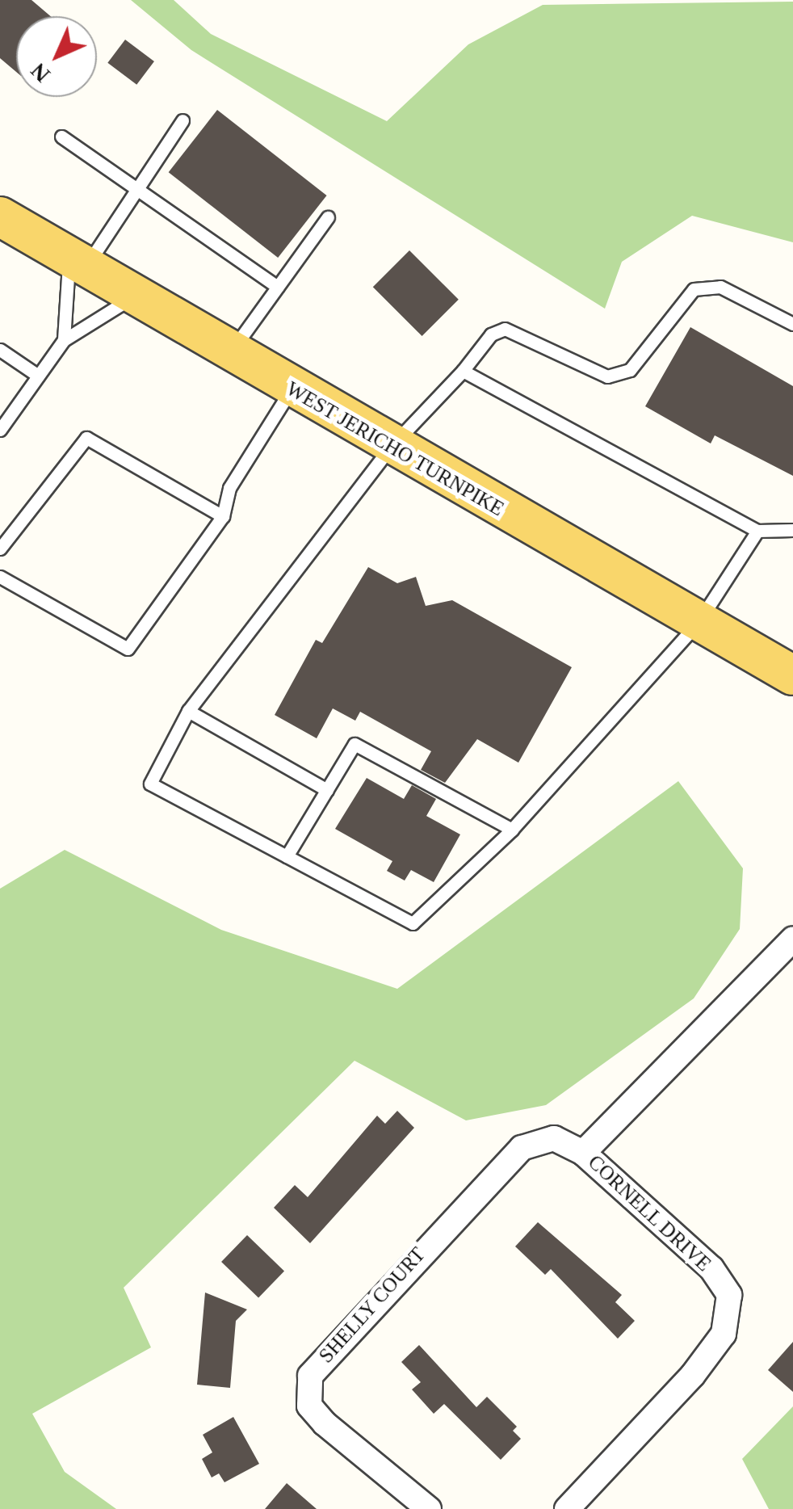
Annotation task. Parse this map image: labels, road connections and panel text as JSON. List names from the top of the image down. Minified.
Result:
{"streets":{"main road":["WEST JERICHO TURNPIKE"],"street":["CORNELL DRIVE","SHELLY COURT"]},"crossings":[["CORNELL DRIVE","SHELLY COURT"]],"north":"bottom left"}
